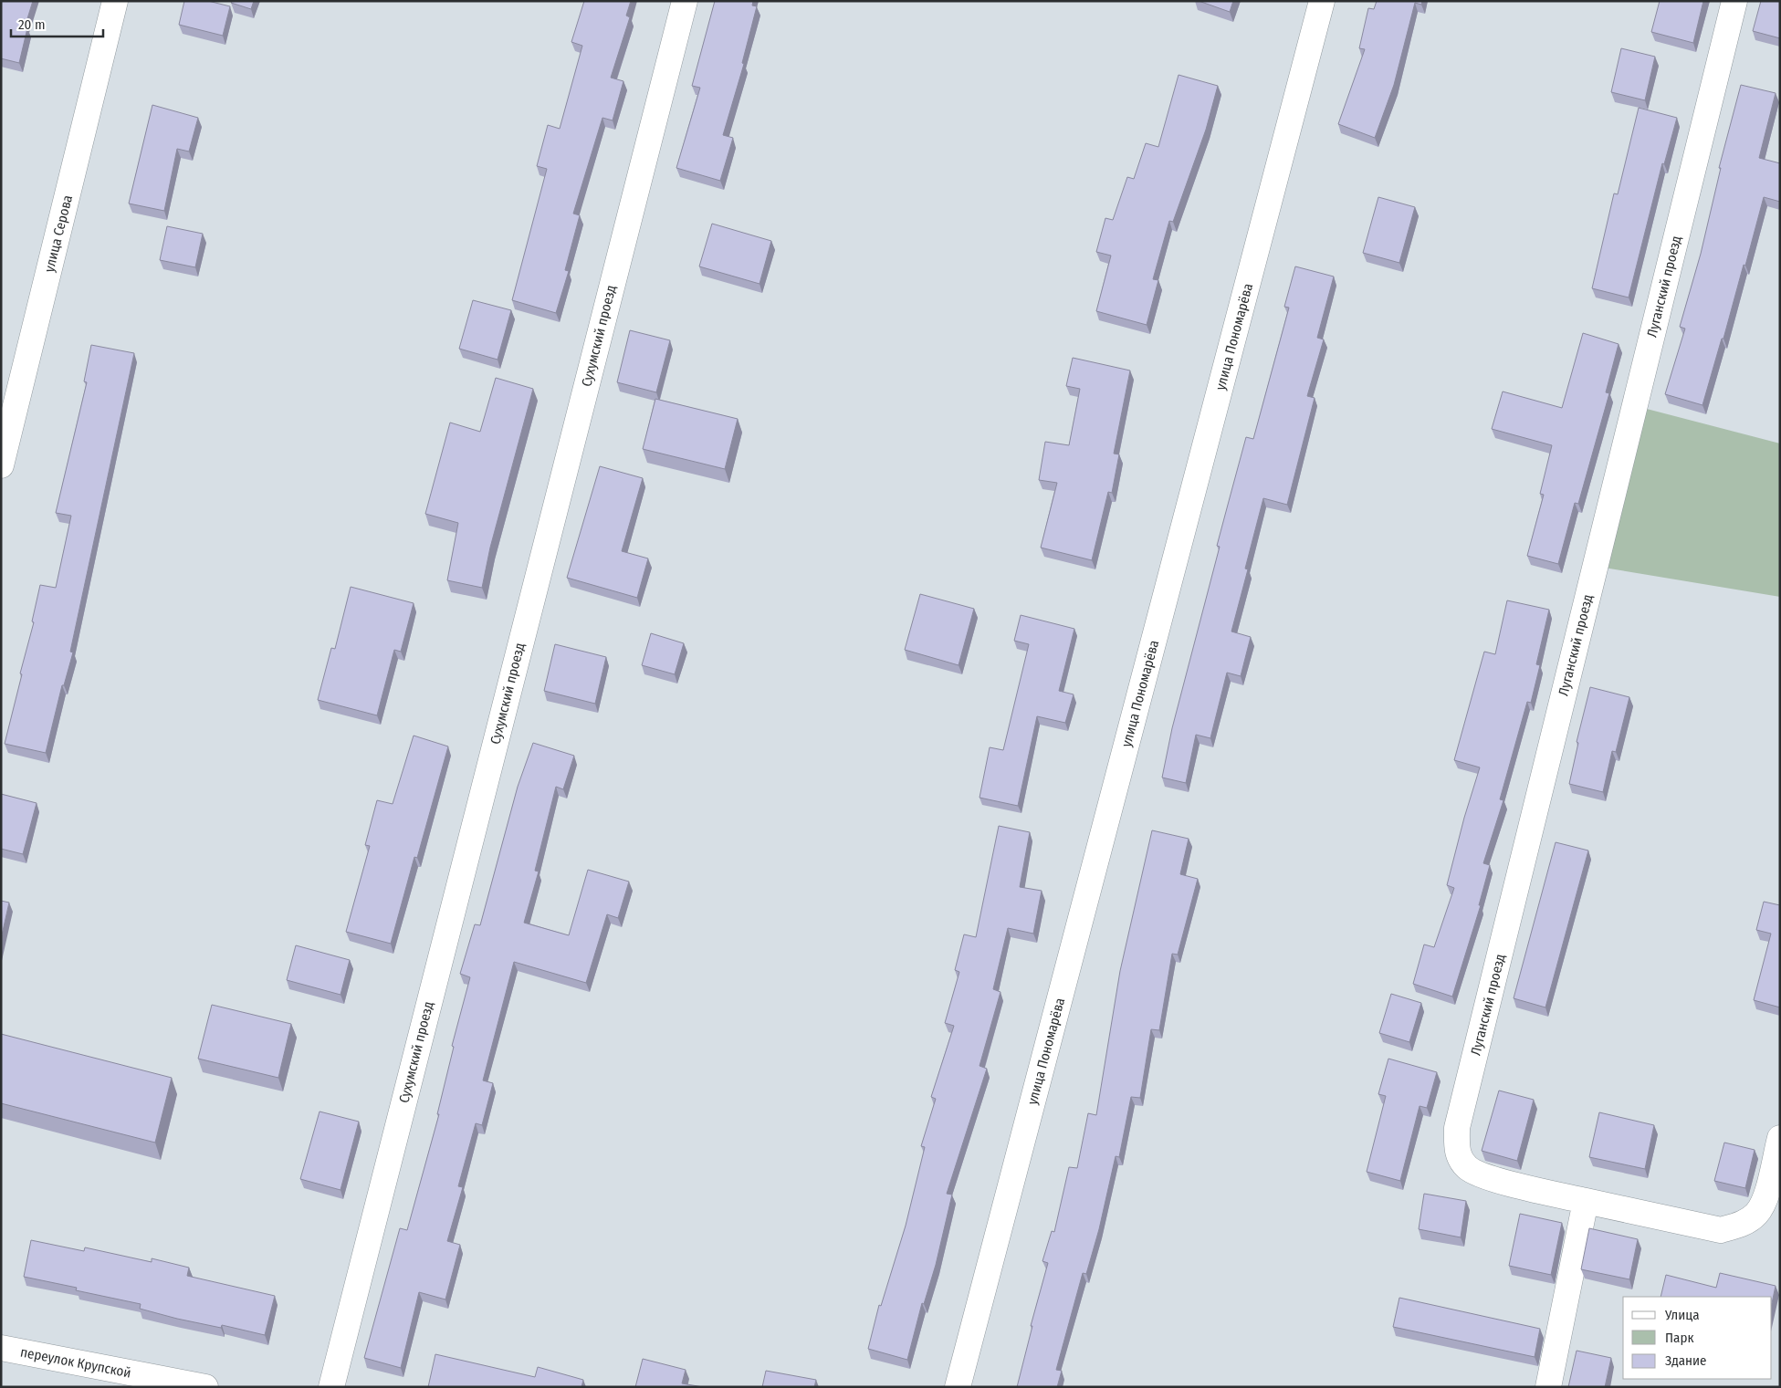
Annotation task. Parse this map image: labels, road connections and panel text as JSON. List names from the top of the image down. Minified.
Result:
{"streets":{"street":["улица Серова","Луганский проезд","Сухумский проезд","улица Пономарёва","переулок Крупской"]},"legend":["Улица","Парк","Здание"],"scale_bar":"20 m"}
